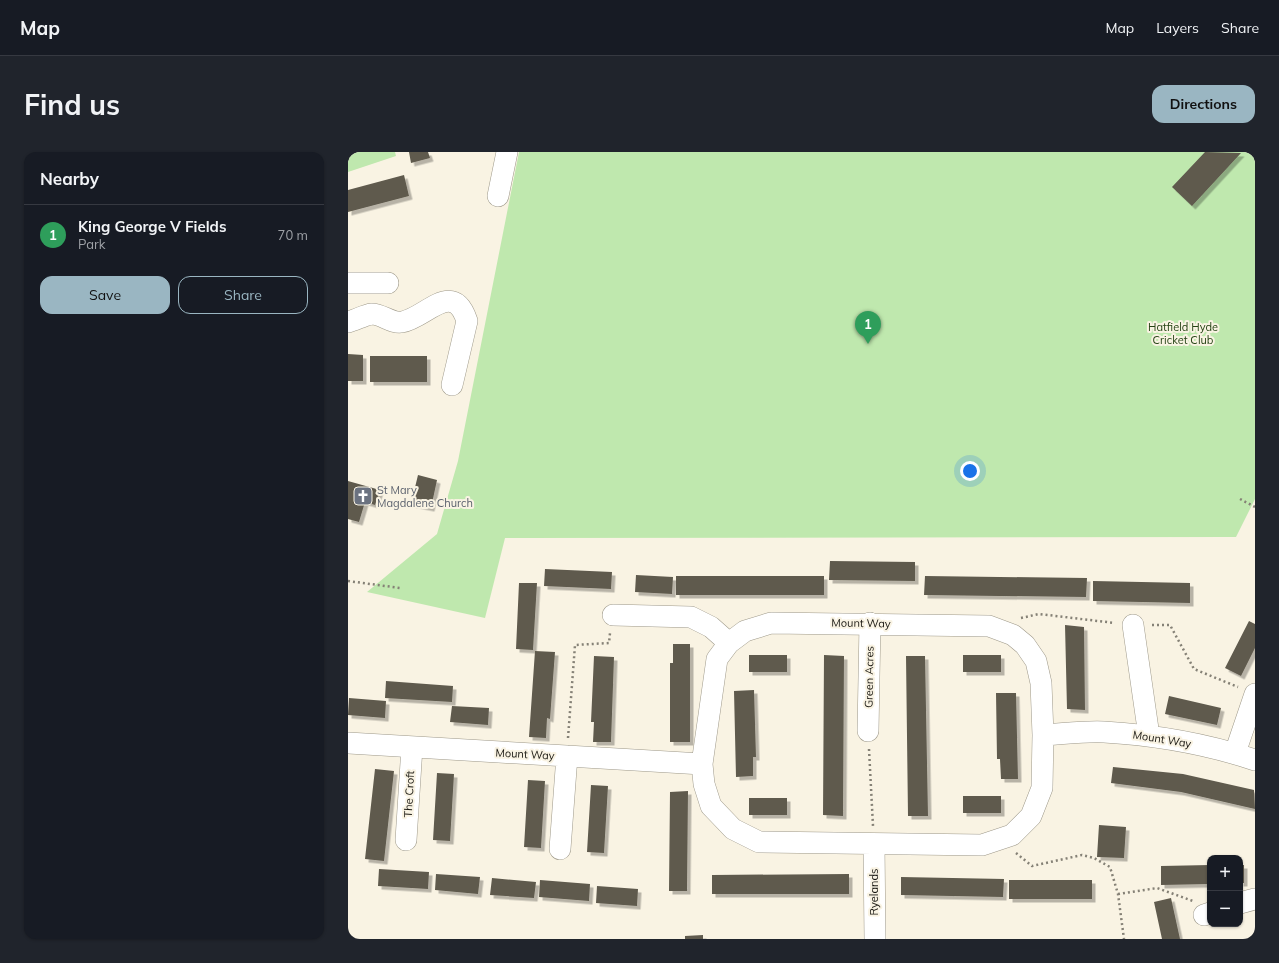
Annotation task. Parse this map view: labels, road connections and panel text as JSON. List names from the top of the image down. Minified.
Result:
{"streets":{"street":["Mount Way","Green Acres","The Croft","Ryelands"]},"crossings":[["Mount Way","Green Acres"],["Mount Way","The Croft"],["Mount Way","Ryelands"]],"parks":["Hatfield Hyde Cricket Club"],"places":{"church":["St Mary Magdalene Church"]},"page":{"header":"Map","nav":["Map","Layers","Share"],"buttons":["Directions",["Save","Share"]],"title":"Find us","heading":"Nearby","list":[{"mark":"1","name":"King George V Fields","note":"Park","value":"70 m"}],"pins":"1","map_buttons":["+","−"]}}
